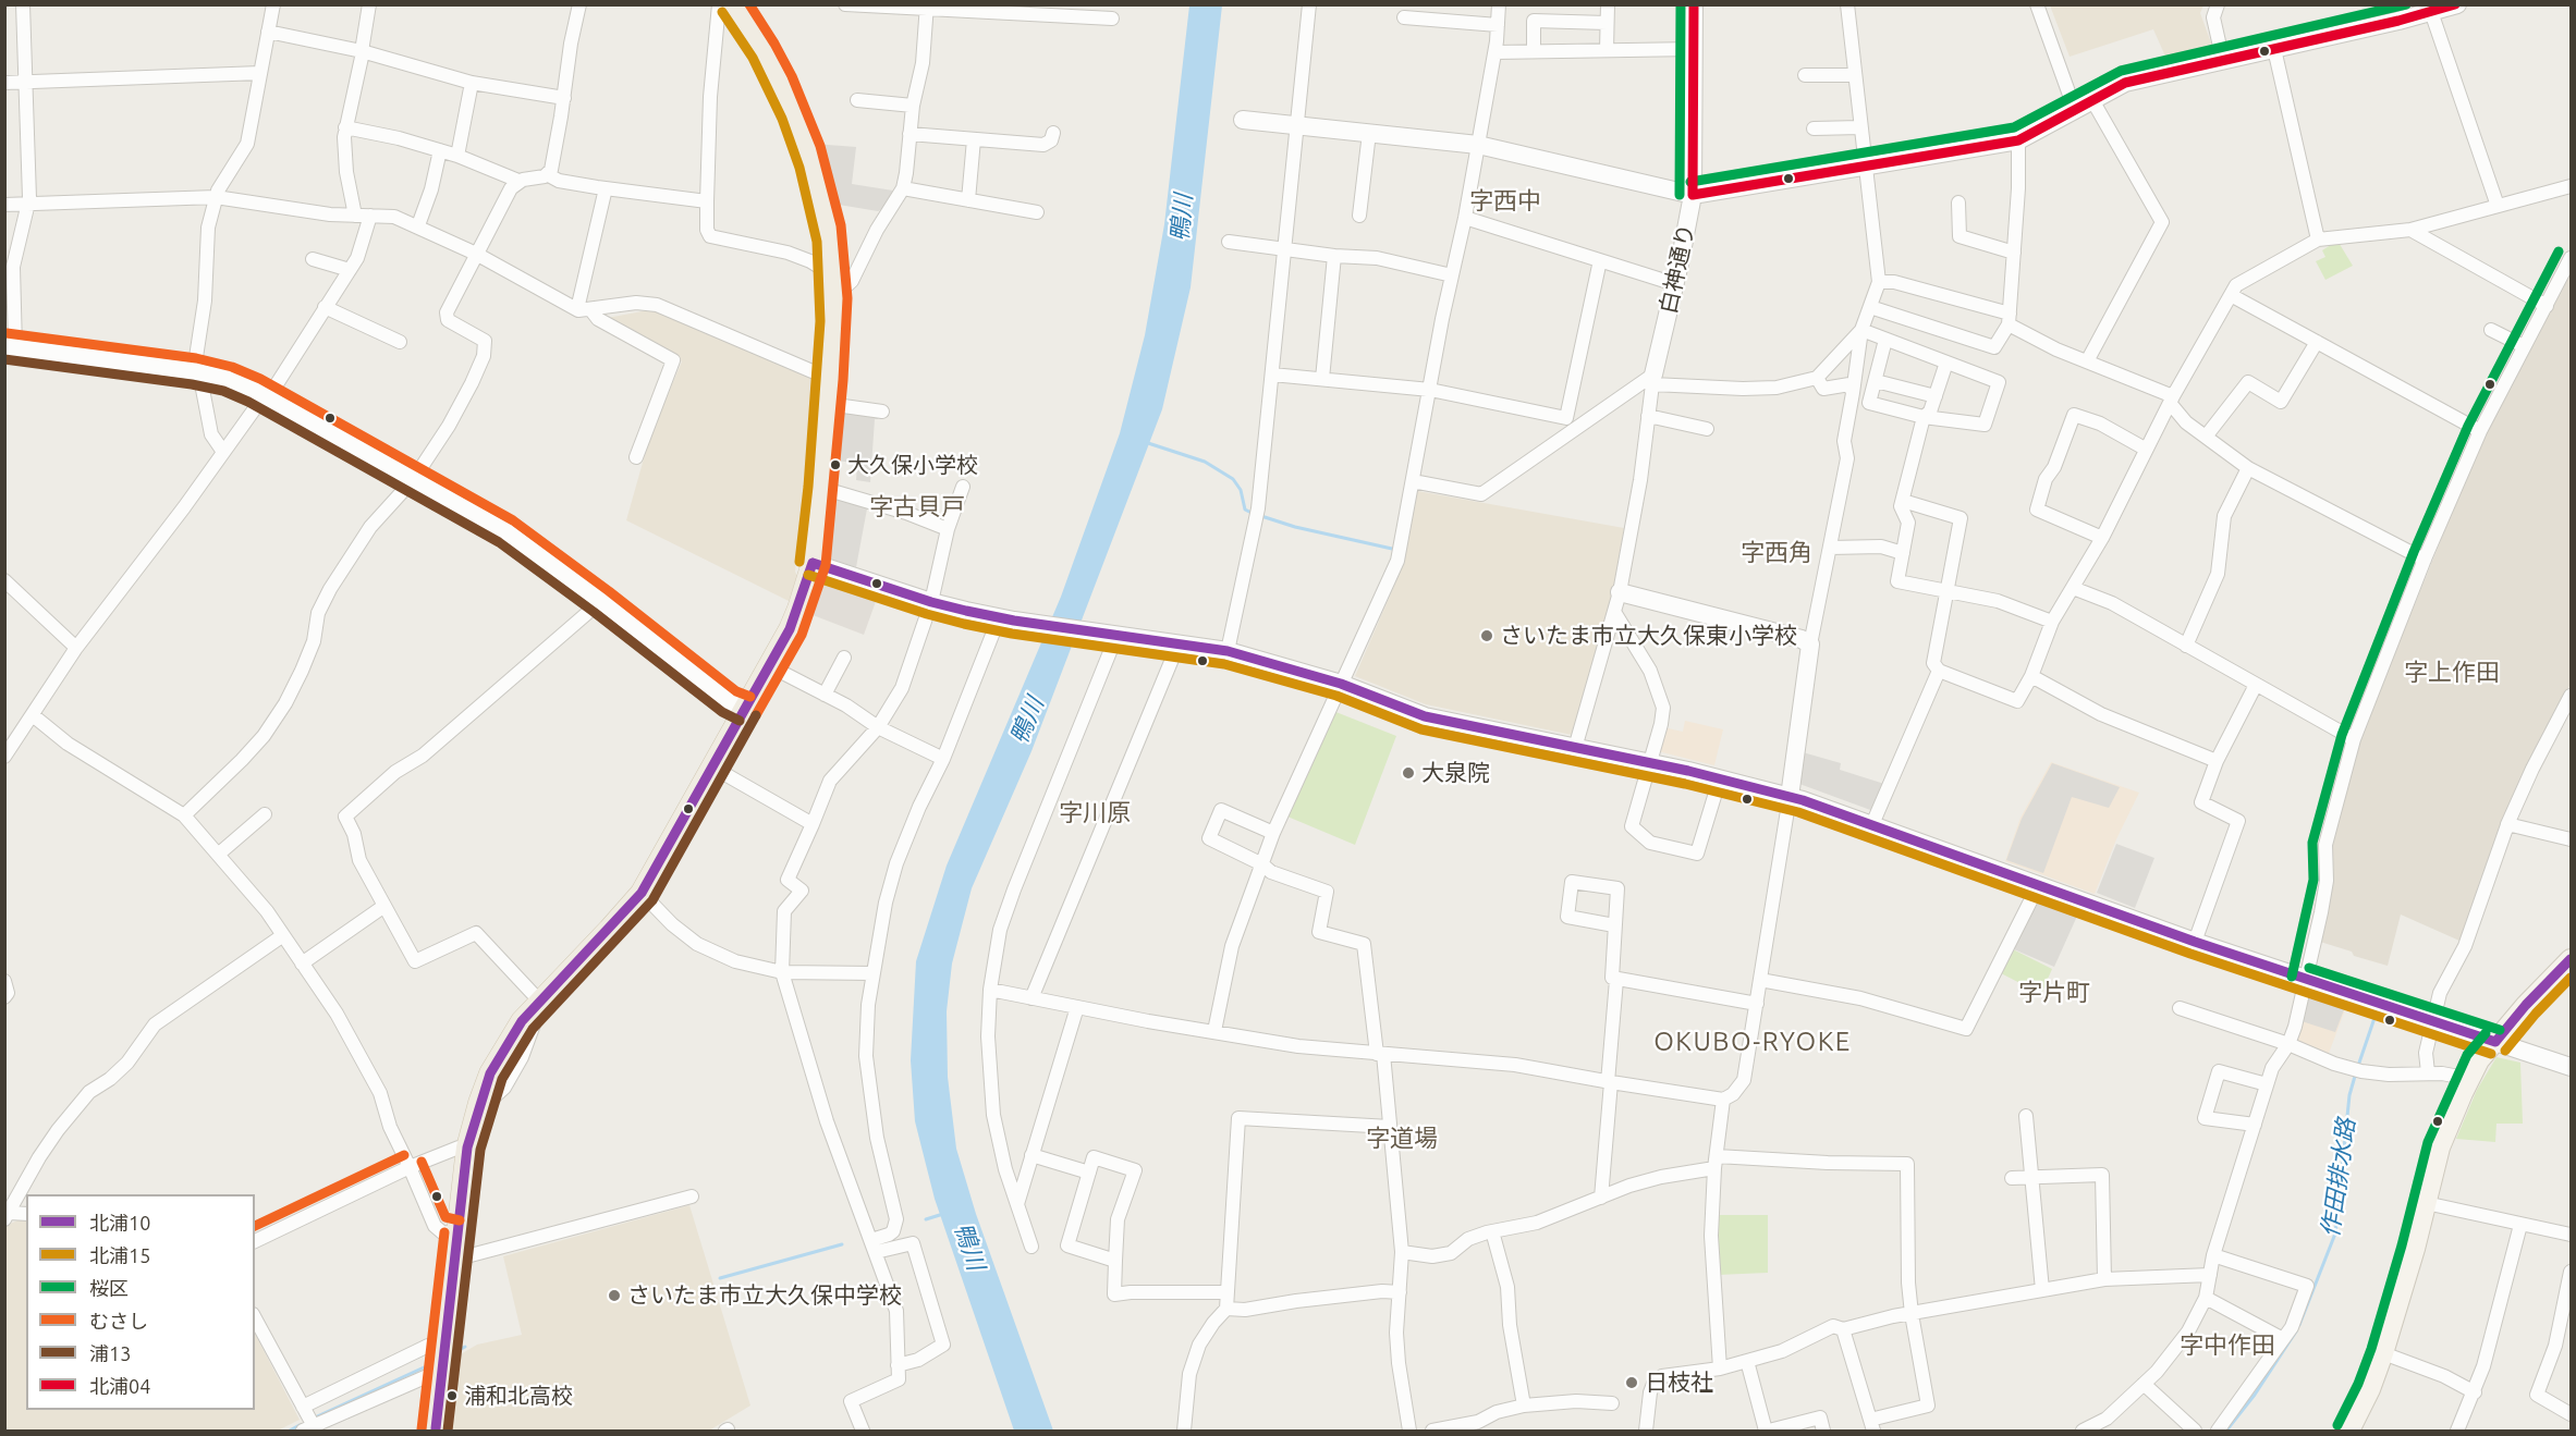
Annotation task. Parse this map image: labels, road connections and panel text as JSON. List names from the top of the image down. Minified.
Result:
{"streets":{"street":["白神通り"]},"districts":["字西中","字古貝戸","字西角","字上作田","字川原","字片町","OKUBO-RYOKE","字道場","字中作田"],"water":["鴨川","作田排水路"],"places":["大久保小学校","さいたま市立大久保東小学校","大泉院","さいたま市立大久保中学校","日枝社","浦和北高校"],"lines":["transit line 桜区","transit line むさし","transit line 北浦04","transit line 北浦15","transit line 浦13","transit line 北浦10"],"legend":["北浦10","北浦15","桜区","むさし","浦13","北浦04"]}
